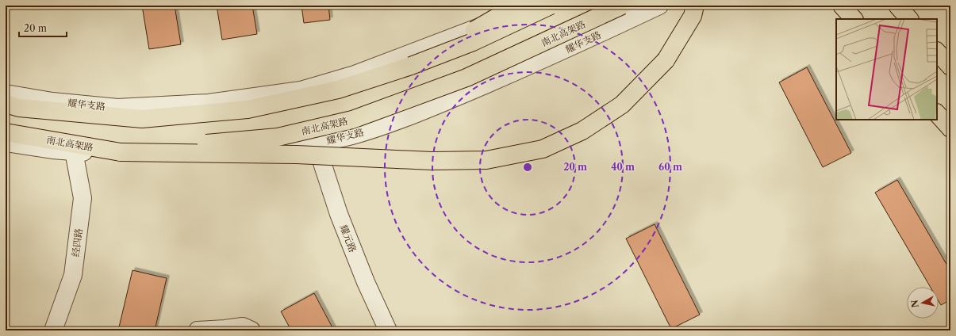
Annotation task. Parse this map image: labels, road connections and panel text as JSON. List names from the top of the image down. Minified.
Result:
{"streets":{"main road":["南北高架路"],"street":["耀华支路","耀元路","经四路"]},"crossings":[["耀华支路","耀元路"],["耀华支路","经四路"]],"scale_bar":"20 m","north":"left","rings":["20 m","40 m","60 m"]}
